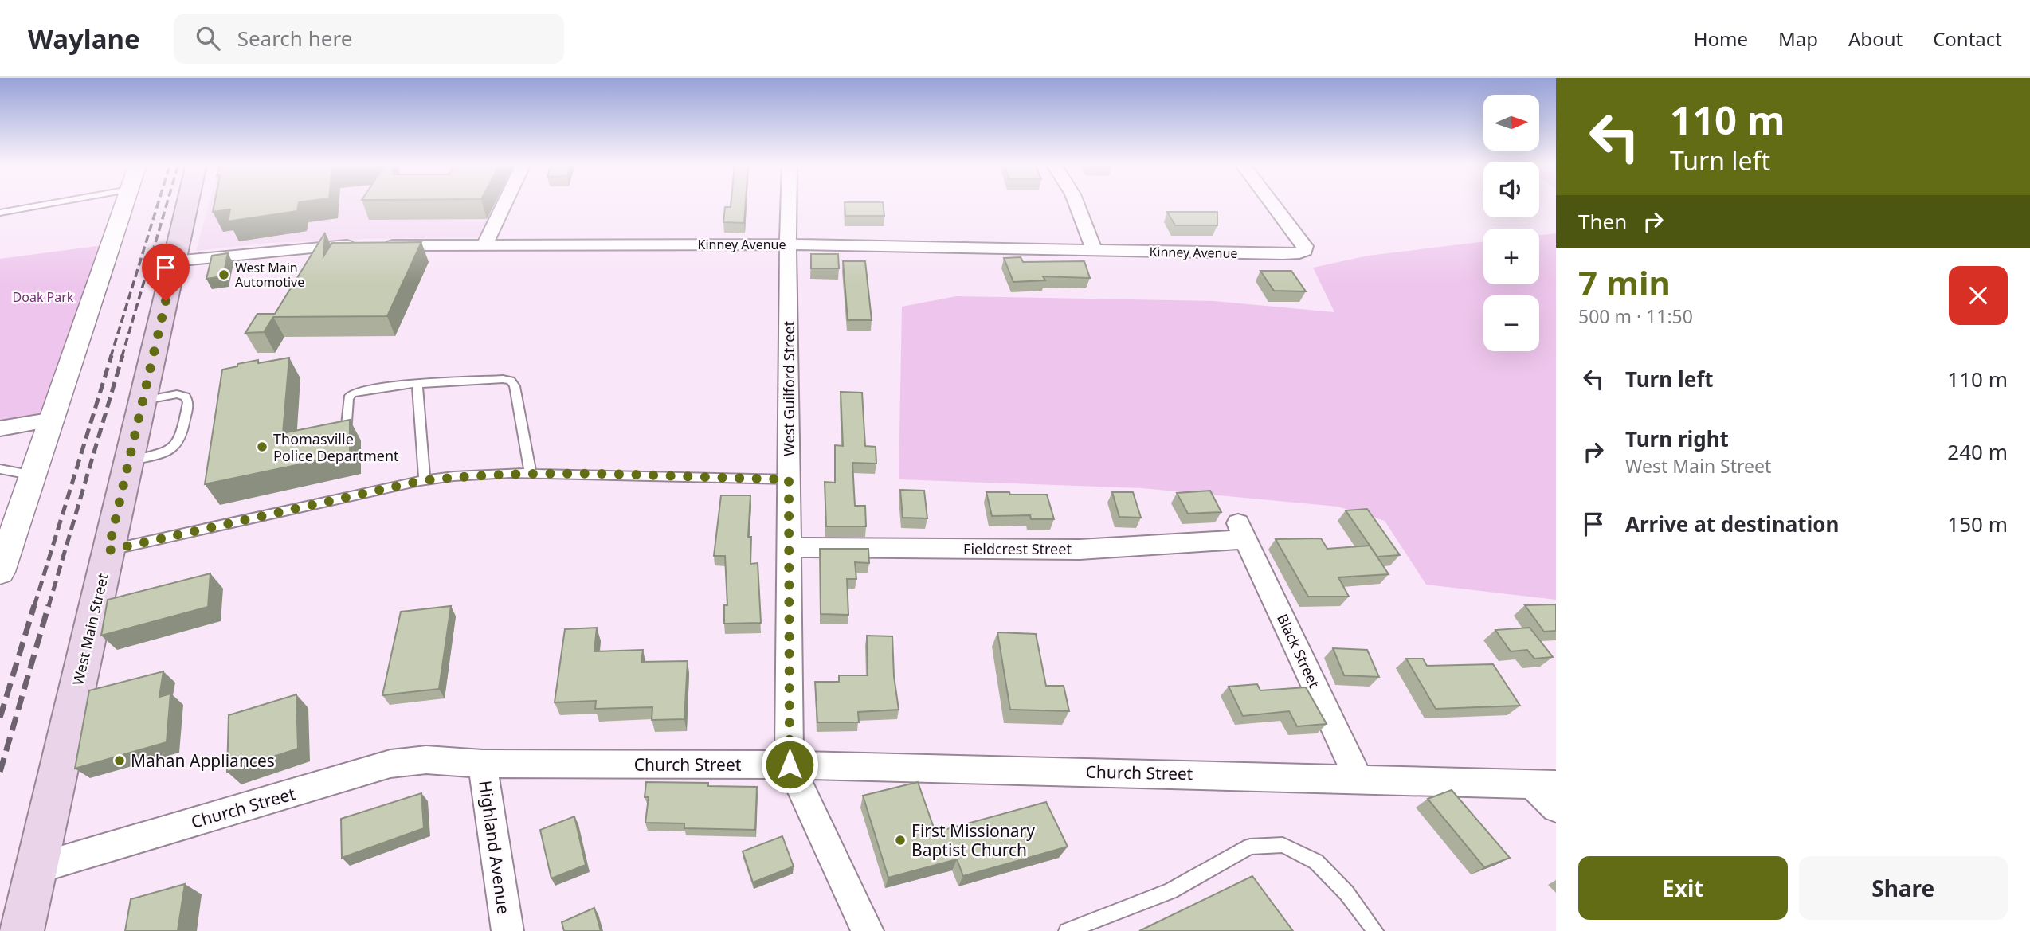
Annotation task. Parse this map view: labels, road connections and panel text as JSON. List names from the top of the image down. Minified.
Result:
{"streets":{"main road":["West Main Street"],"street":["Kinney Avenue","West Guilford Street","Fieldcrest Street","Black Street","Church Street","Highland Avenue"]},"crossings":[["Kinney Avenue","West Guilford Street"],["Kinney Avenue","West Main Street"],["West Guilford Street","Fieldcrest Street"],["West Guilford Street","Church Street"],["Fieldcrest Street","Black Street"],["West Main Street","Church Street"],["Black Street","Church Street"],["Church Street","Highland Avenue"]],"parks":["Doak Park"],"places":["West Main Automotive","Thomasville Police Department","Mahan Appliances","First Missionary Baptist Church"],"north":"right","page":{"header":"Waylane","search":"Search here","nav":["Home","Map","About","Contact"],"turn":["110 m","Turn left"],"map_buttons":["+","−"],"then":"Then","heading":["7 min","500 m · 11:50"],"list":[{"name":"Turn left","value":"110 m"},{"name":"Turn right","note":"West Main Street","value":"240 m"},{"name":"Arrive at destination","value":"150 m"}],"buttons":["Exit","Share"]}}
